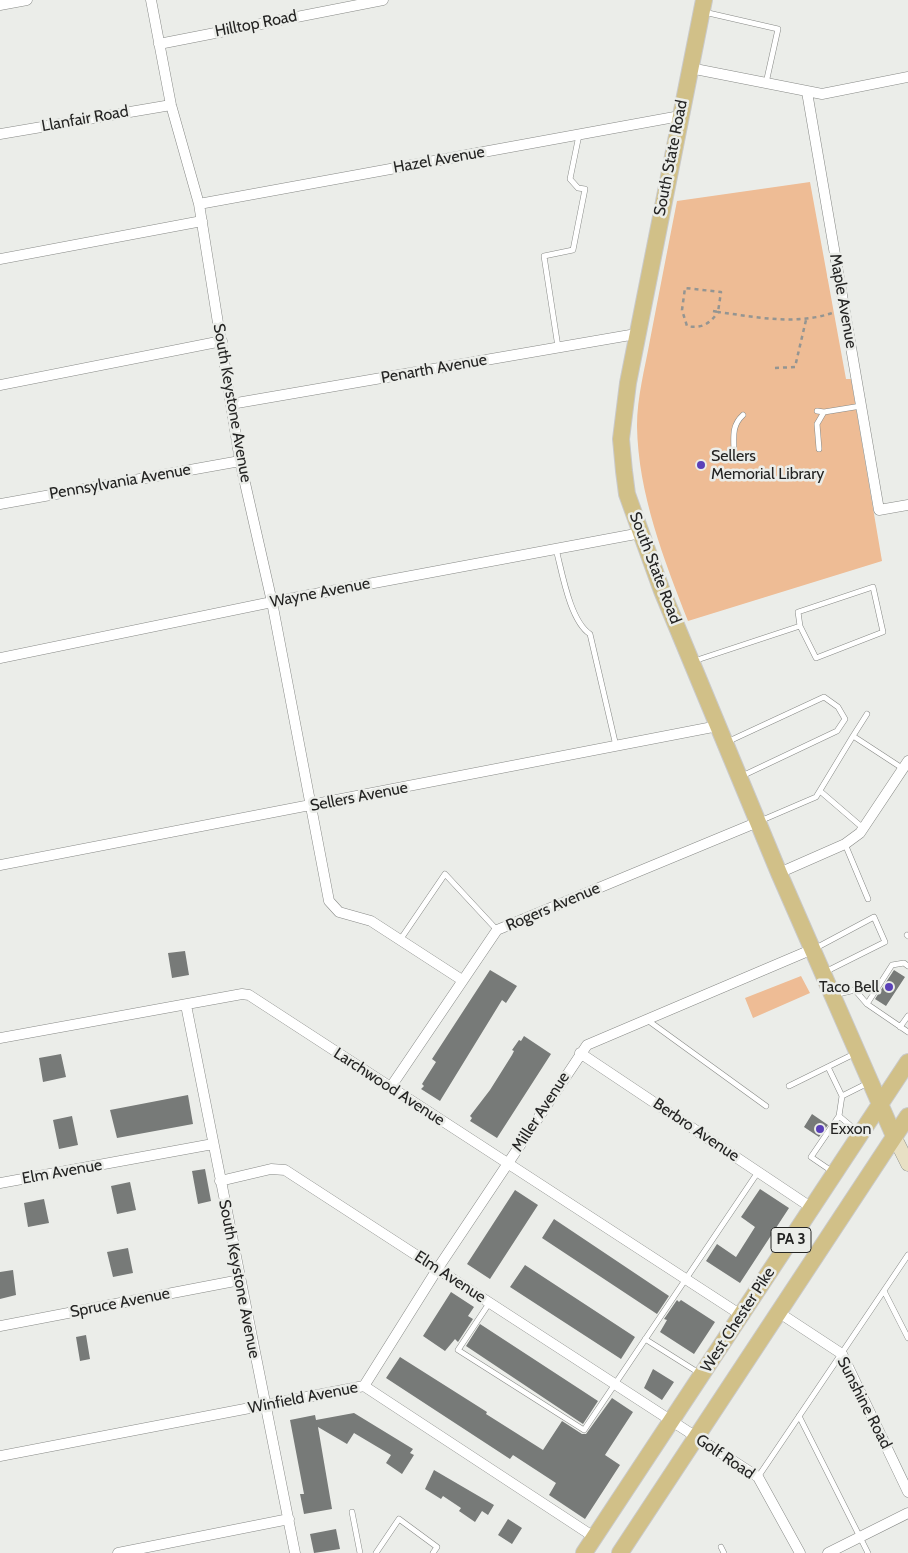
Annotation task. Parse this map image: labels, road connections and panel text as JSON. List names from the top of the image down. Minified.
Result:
{"streets":{"main road":["South State Road","PA 3","West Chester Pike"],"street":["Hilltop Road","Llanfair Road","Hazel Avenue","Maple Avenue","Penarth Avenue","South Keystone Avenue","Pennsylvania Avenue","Wayne Avenue","Sellers Avenue","Rogers Avenue","Larchwood Avenue","Miller Avenue","Berbro Avenue","Elm Avenue","Spruce Avenue","Winfield Avenue","Sunshine Road","Golf Road"]},"crossings":[["Hilltop Road","South Keystone Avenue"],["Llanfair Road","South Keystone Avenue"],["South State Road","Hazel Avenue"],["South State Road","Penarth Avenue"],["South State Road","Wayne Avenue"],["South State Road","Sellers Avenue"],["South State Road","Rogers Avenue"],["South State Road","Miller Avenue"],["South State Road","West Chester Pike"],["Hazel Avenue","South Keystone Avenue"],["Penarth Avenue","South Keystone Avenue"],["South Keystone Avenue","Pennsylvania Avenue"],["South Keystone Avenue","Wayne Avenue"],["South Keystone Avenue","Sellers Avenue"],["South Keystone Avenue","Larchwood Avenue"],["South Keystone Avenue","Elm Avenue"],["South Keystone Avenue","Spruce Avenue"],["South Keystone Avenue","Winfield Avenue"],["Rogers Avenue","Larchwood Avenue"],["Larchwood Avenue","Miller Avenue"],["Larchwood Avenue","West Chester Pike"],["Miller Avenue","Berbro Avenue"],["Miller Avenue","Elm Avenue"],["Miller Avenue","Winfield Avenue"],["Berbro Avenue","West Chester Pike"],["Elm Avenue","West Chester Pike"],["Elm Avenue","Golf Road"],["West Chester Pike","Winfield Avenue"],["West Chester Pike","Sunshine Road"],["West Chester Pike","Golf Road"]],"places":["Sellers Memorial Library","Taco Bell","Exxon"]}
